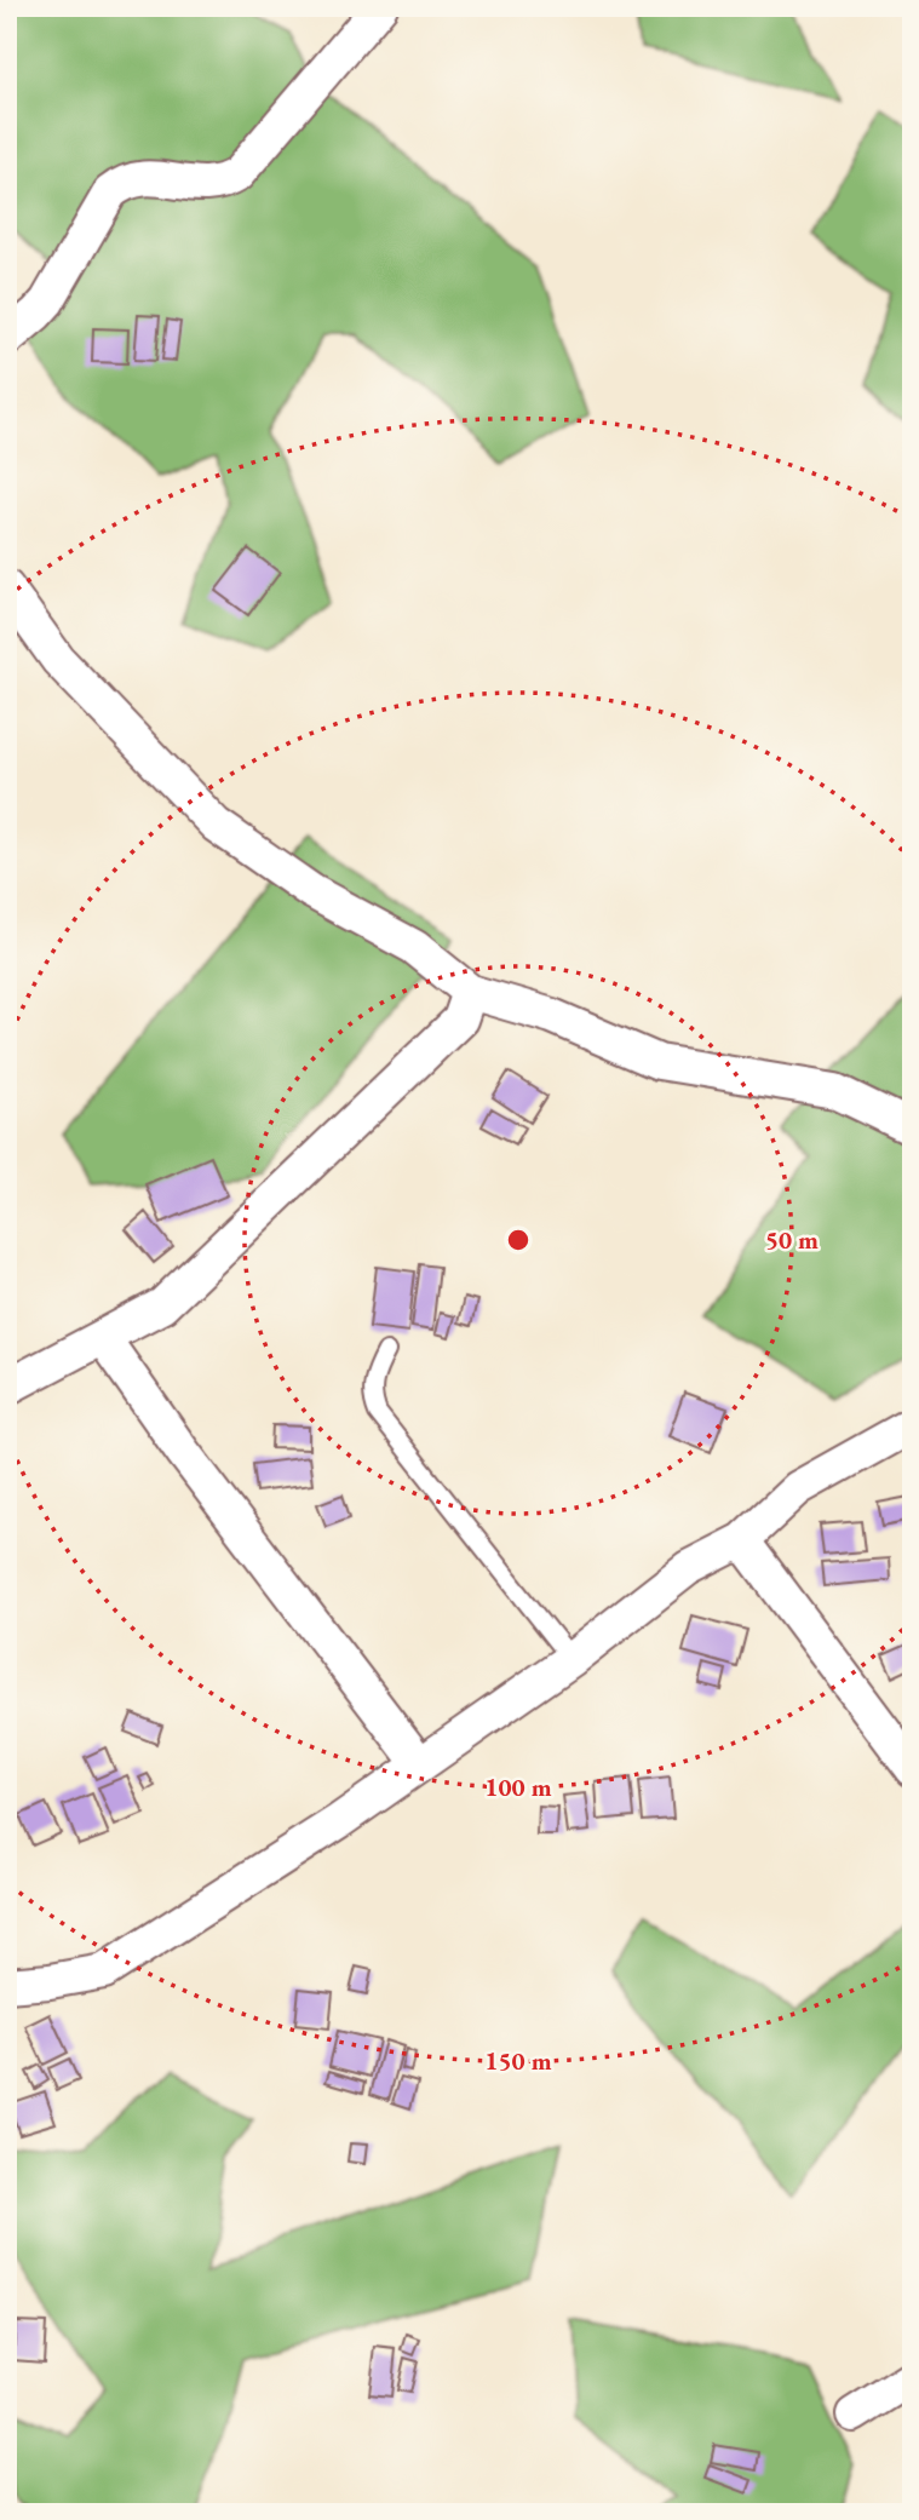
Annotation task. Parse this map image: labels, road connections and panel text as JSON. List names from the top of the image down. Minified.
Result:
{"rings":["50 m","100 m","150 m"]}
